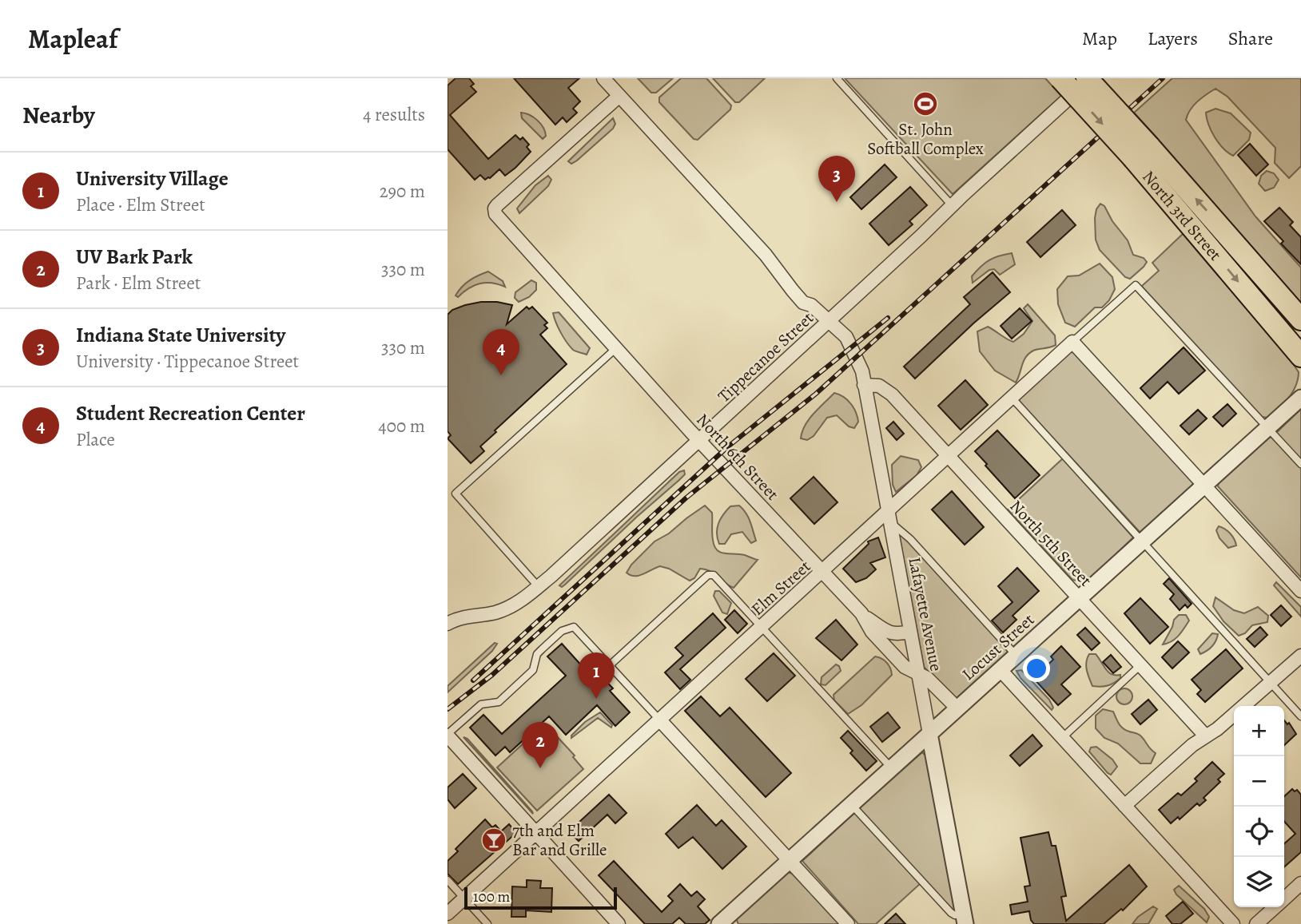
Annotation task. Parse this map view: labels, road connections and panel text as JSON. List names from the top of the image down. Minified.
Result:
{"streets":{"highway":["North 3rd Street"],"street":["Tippecanoe Street","North 6th Street","North 5th Street","Elm Street","Lafayette Avenue","Locust Street"]},"crossings":[["North 3rd Street","Tippecanoe Street"],["Tippecanoe Street","North 6th Street"],["Tippecanoe Street","Lafayette Avenue"],["North 6th Street","Elm Street"],["North 6th Street","Lafayette Avenue"],["North 6th Street","Locust Street"],["North 5th Street","Elm Street"],["North 5th Street","Lafayette Avenue"],["North 5th Street","Locust Street"],["Elm Street","Lafayette Avenue"],["Elm Street","Locust Street"],["Lafayette Avenue","Locust Street"]],"places":{"sports":["St. John Softball Complex"],"bar":["7th and Elm Bar and Grille"]},"scale_bar":"100 m","page":{"header":"Mapleaf","nav":["Map","Layers","Share"],"heading":["Nearby","4 results"],"list":[{"mark":"1","name":"University Village","note":"Place · Elm Street","value":"290 m"},{"mark":"2","name":"UV Bark Park","note":"Park · Elm Street","value":"330 m"},{"mark":"3","name":"Indiana State University","note":"University · Tippecanoe Street","value":"330 m"},{"mark":"4","name":"Student Recreation Center","note":"Place","value":"400 m"}],"pins":["3","4","1","2"],"map_buttons":["+","−"],"scale":"100 m"}}
